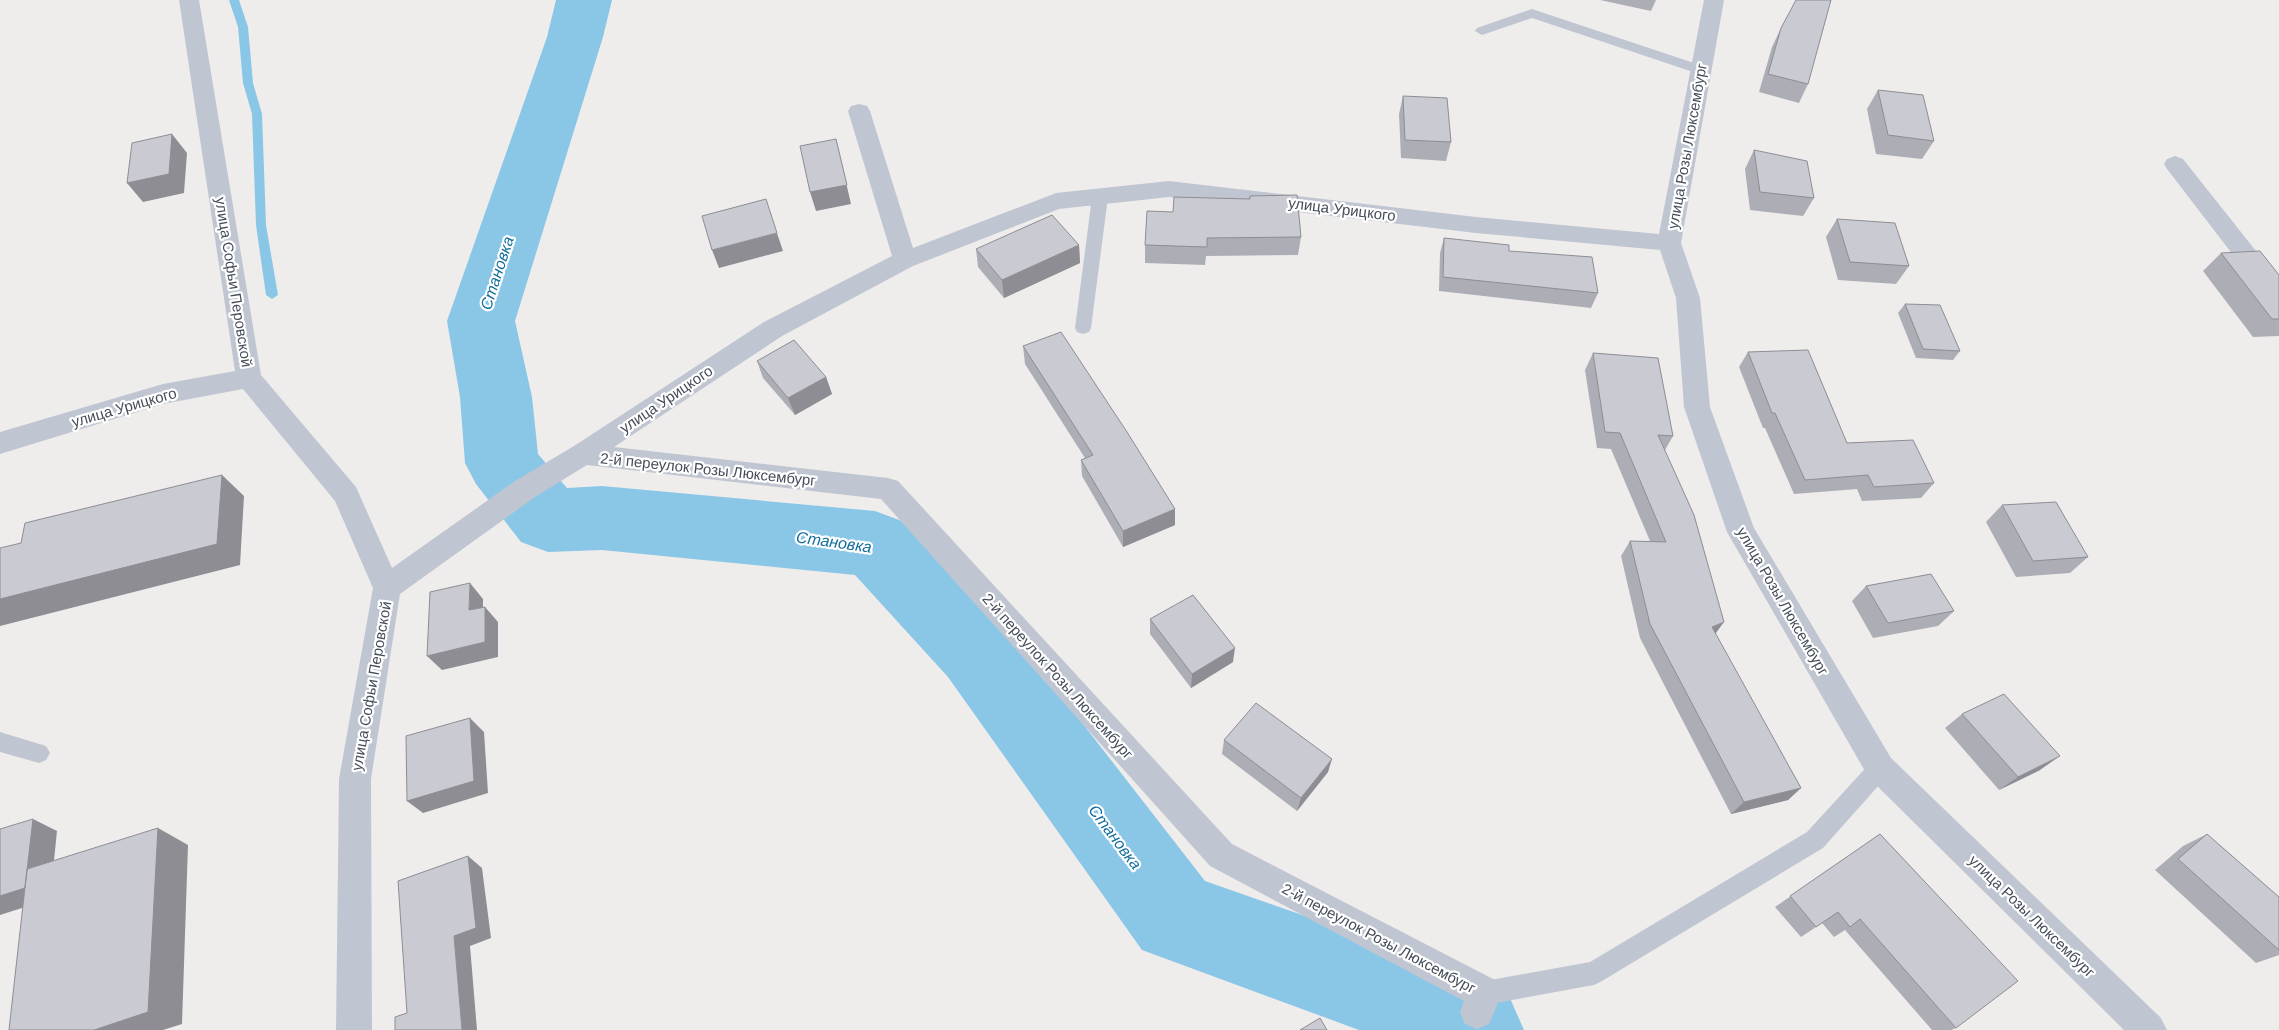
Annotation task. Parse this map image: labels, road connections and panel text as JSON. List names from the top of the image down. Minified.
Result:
{"streets":{"street":["улица Розы Люксембург","улица Урицкого","улица Софьи Перовской","2-й переулок Розы Люксембург"]},"crossings":[["улица Розы Люксембург","улица Урицкого"],["улица Урицкого","улица Софьи Перовской"],["улица Урицкого","2-й переулок Розы Люксембург"]],"water":["Становка"]}
